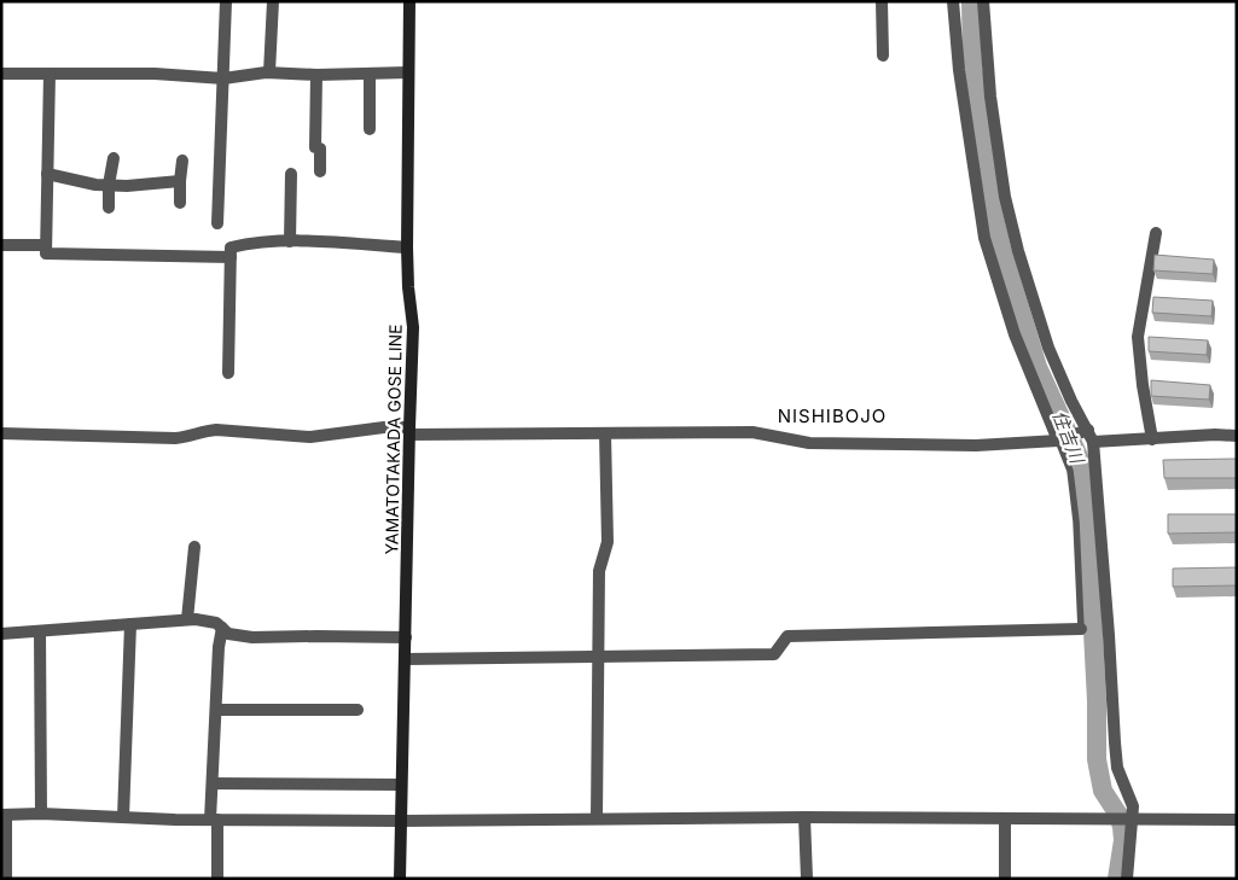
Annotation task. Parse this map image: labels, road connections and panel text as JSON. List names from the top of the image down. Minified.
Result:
{"streets":{"main road":["YAMATOTAKADA GOSE LINE"]},"districts":["NISHIBOJO"],"water":["住吉川"]}
